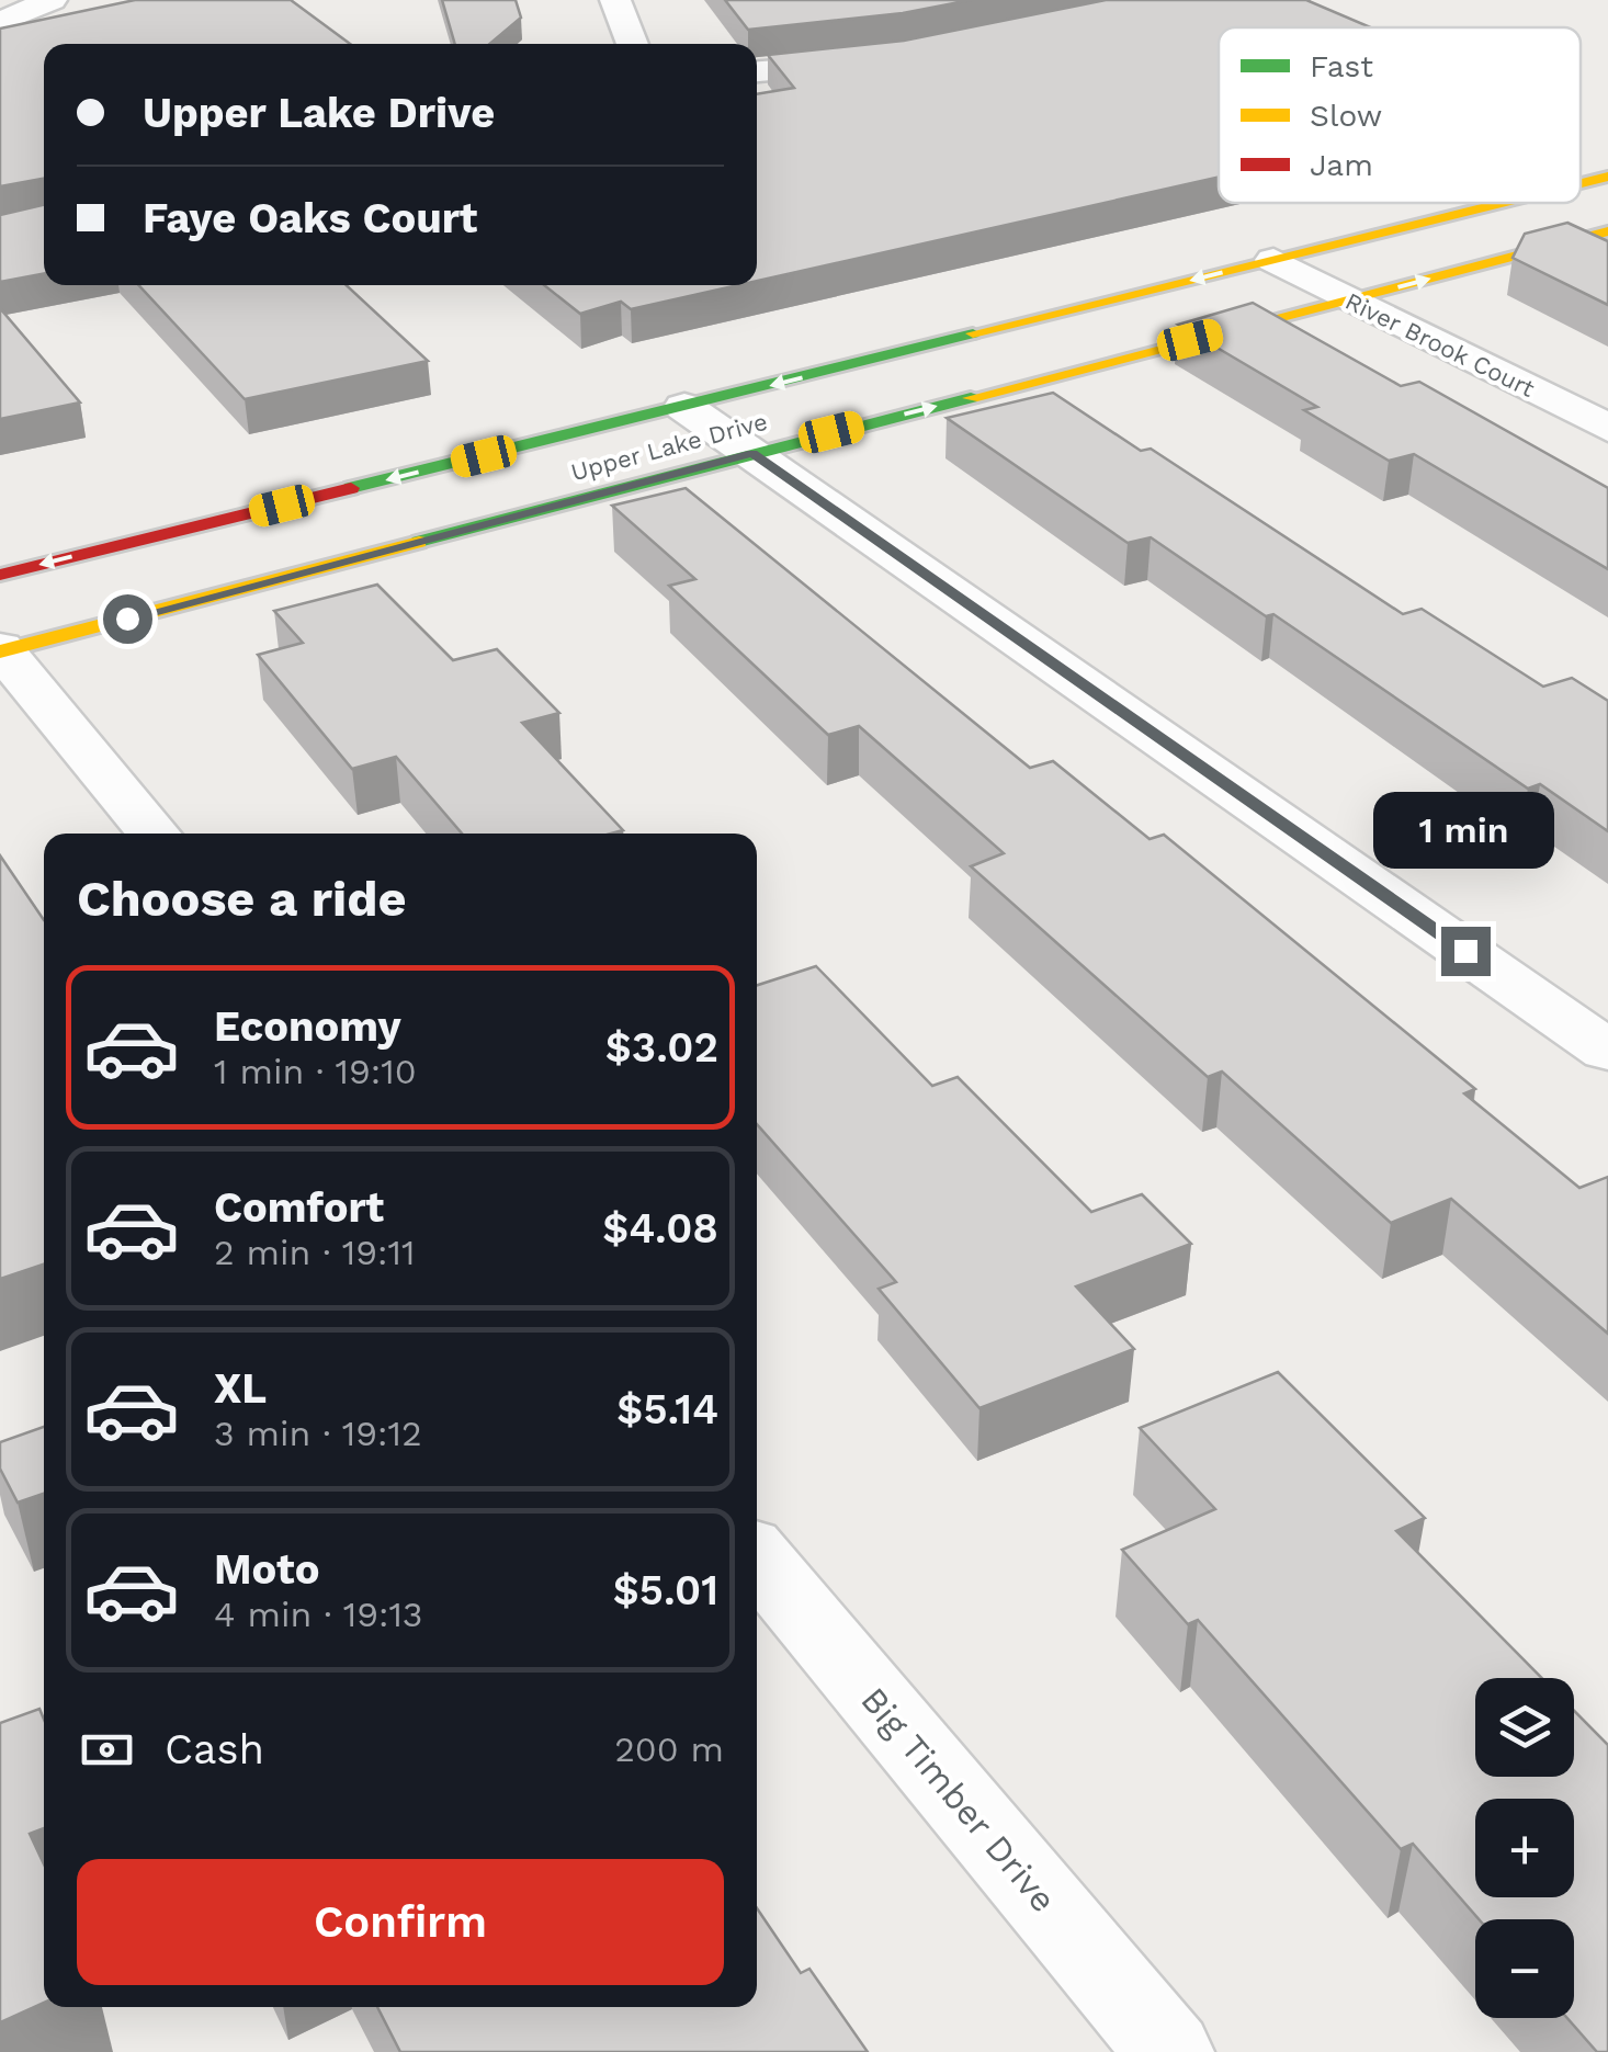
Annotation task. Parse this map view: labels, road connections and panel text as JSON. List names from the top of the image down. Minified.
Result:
{"streets":{"street":["River Brook Court","Upper Lake Drive","Big Timber Drive"]},"crossings":[["River Brook Court","Upper Lake Drive"]],"legend":["Fast","Slow","Jam"],"page":{"banner":["Upper Lake Drive","Faye Oaks Court"],"bubble":"1 min","heading":"Choose a ride","list":[{"name":"Economy","note":"1 min · 19:10","value":"$3.02"},{"name":"Comfort","note":"2 min · 19:11","value":"$4.08"},{"name":"XL","note":"3 min · 19:12","value":"$5.14"},{"name":"Moto","note":"4 min · 19:13","value":"$5.01"}],"map_buttons":["+","−"],"pay":["Cash","200 m"],"buttons":"Confirm"}}
